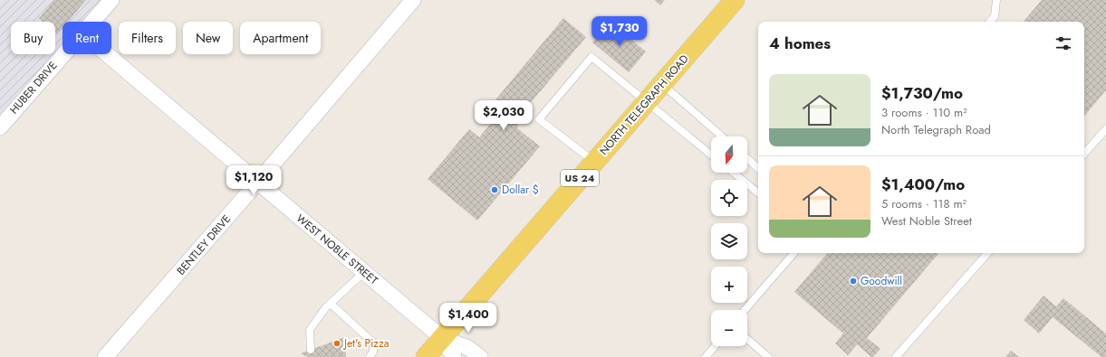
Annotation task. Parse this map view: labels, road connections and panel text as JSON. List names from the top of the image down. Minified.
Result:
{"streets":{"main road":["NORTH TELEGRAPH ROAD","US 24"],"street":["HUBER DRIVE","BENTLEY DRIVE","WEST NOBLE STREET"]},"crossings":[["NORTH TELEGRAPH ROAD","WEST NOBLE STREET"],["BENTLEY DRIVE","WEST NOBLE STREET"]],"places":["Dollar $","Goodwill","Jet's Pizza"],"north":"bottom","page":{"price":["$1,730","$2,030","$1,120","$1,400"],"chip":["Buy","Rent","Filters","New","Apartment"],"heading":"4 homes","list":[{"name":"$1,730/mo","note":"3 rooms · 110 m² · North Telegraph Road"},{"name":"$1,400/mo","note":"5 rooms · 118 m² · West Noble Street"}],"map_buttons":["+","−"]}}
